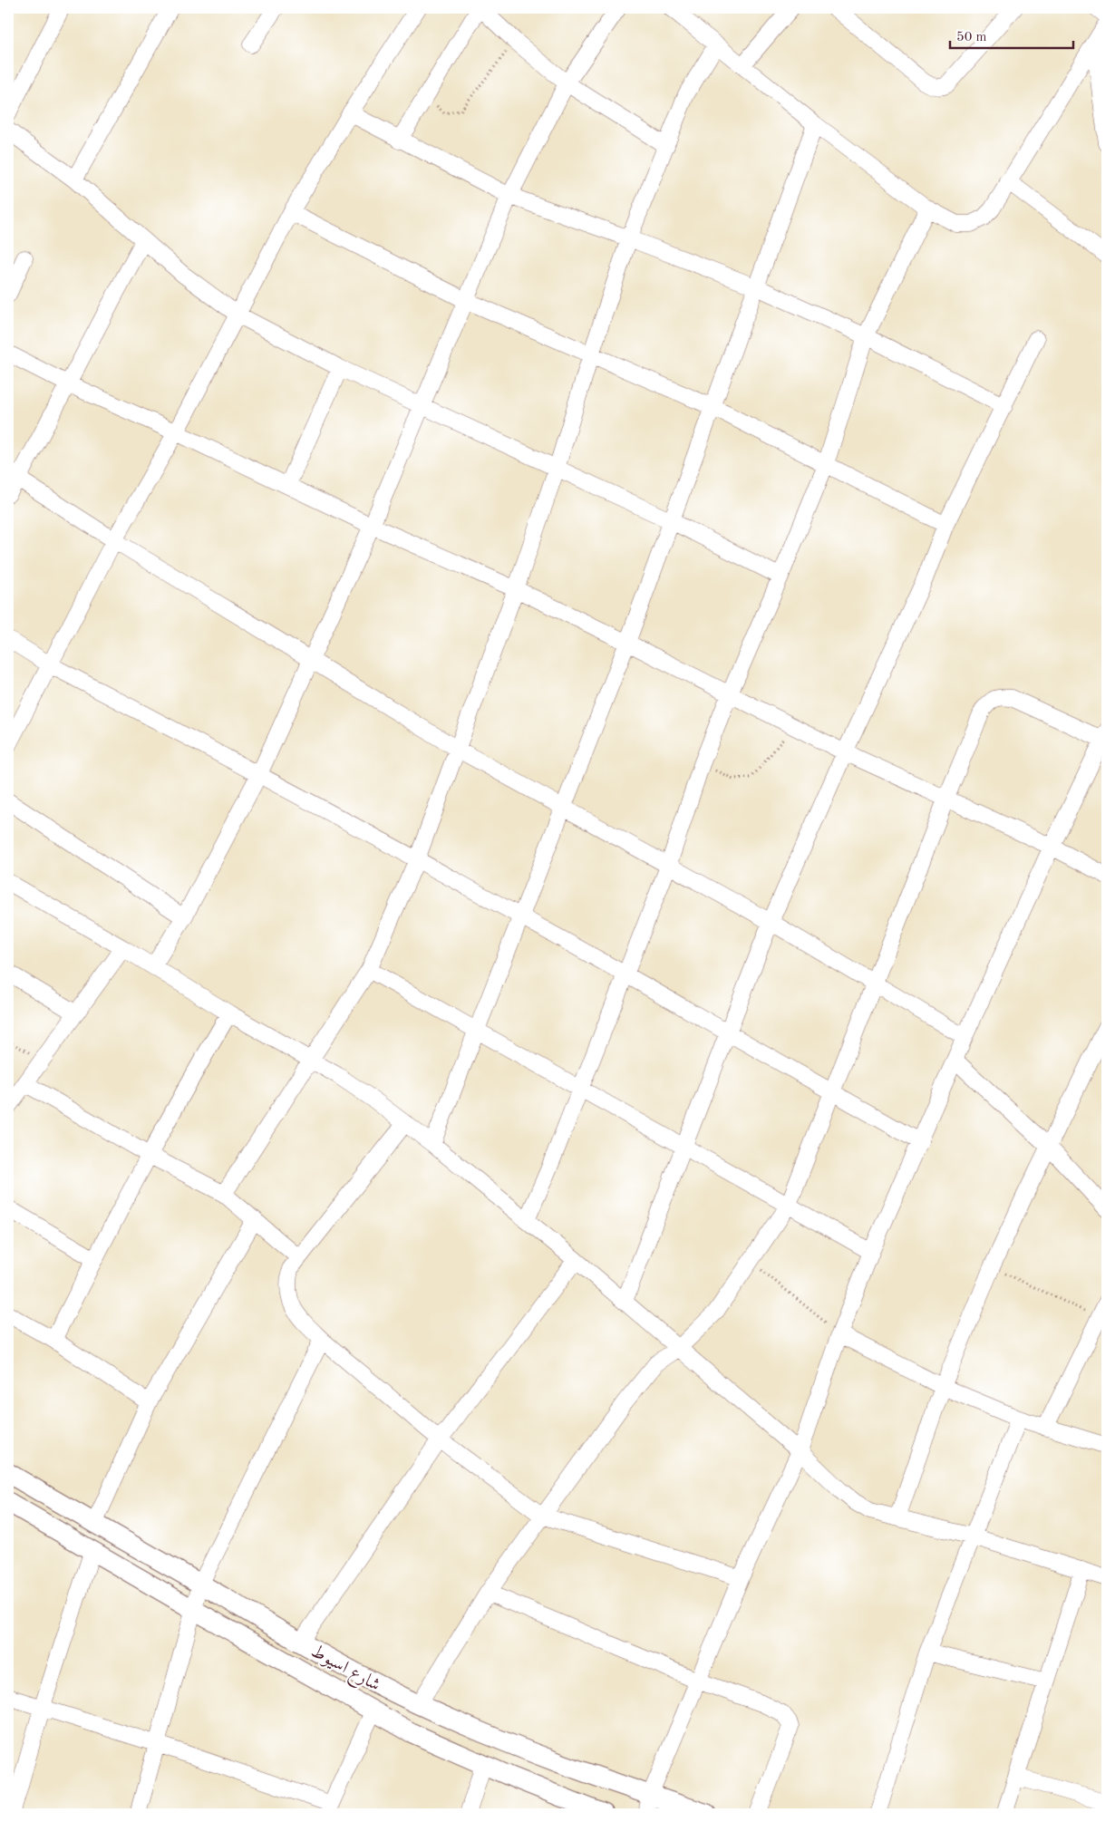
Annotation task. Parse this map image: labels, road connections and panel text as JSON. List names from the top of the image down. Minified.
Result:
{"streets":{"street":["شارع اسيوط"]},"scale_bar":"50 m"}
